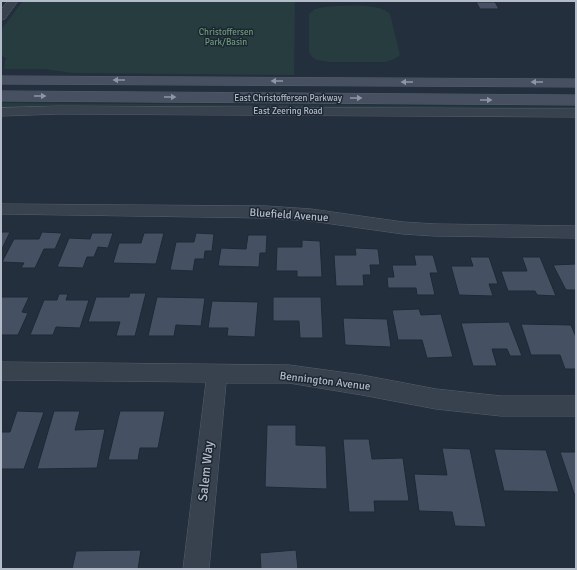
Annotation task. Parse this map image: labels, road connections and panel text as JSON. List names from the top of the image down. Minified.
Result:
{"streets":{"street":["East Christoffersen Parkway","East Zeering Road","Bluefield Avenue","Bennington Avenue","Salem Way"]},"crossings":[["Bennington Avenue","Salem Way"]],"parks":["Christoffersen Park/Basin"]}
